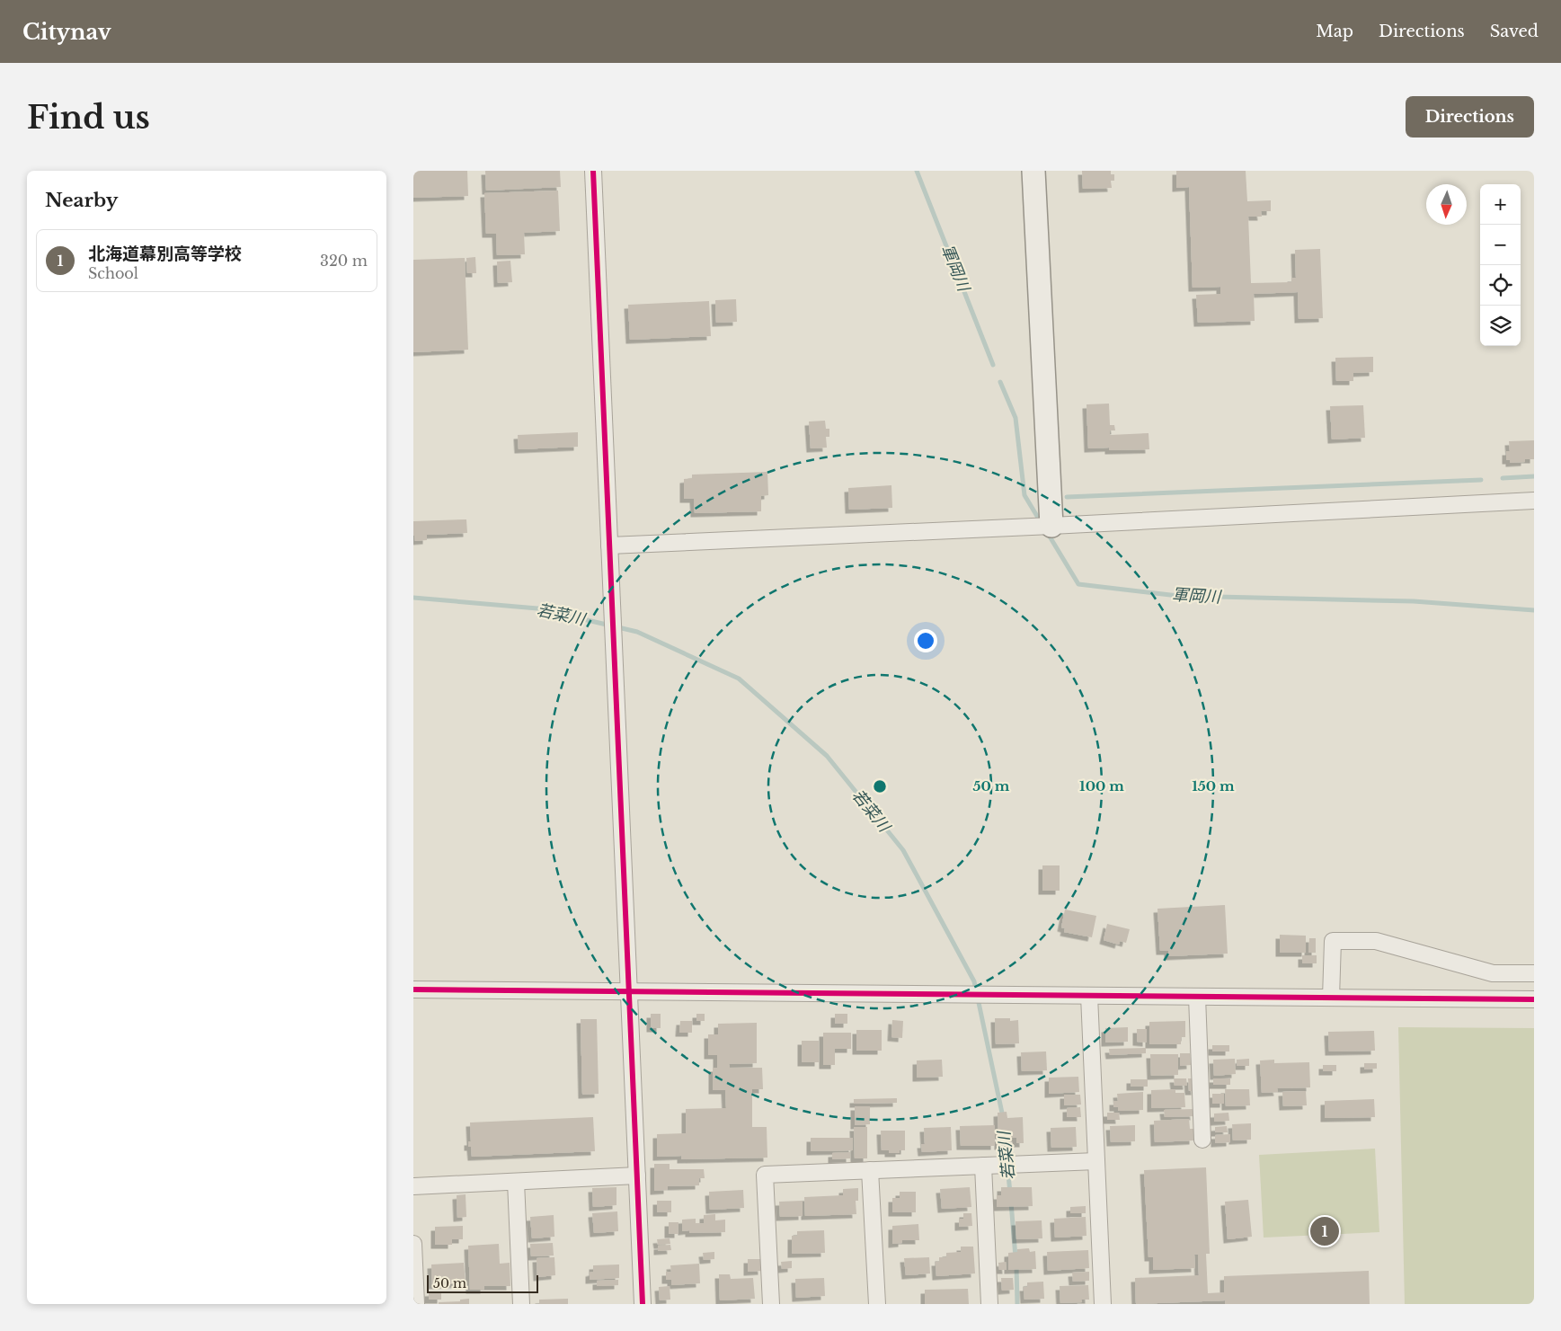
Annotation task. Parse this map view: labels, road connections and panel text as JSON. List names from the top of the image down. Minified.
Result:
{"water":["軍岡川","若菜川"],"scale_bar":"50 m","north":"bottom","page":{"header":"Citynav","nav":["Map","Directions","Saved"],"buttons":"Directions","title":"Find us","heading":"Nearby","map_buttons":["+","−"],"list":[{"mark":"1","name":"北海道幕別高等学校","note":"School","value":"320 m"}],"pins":"1","scale":"50 m"},"rings":["50 m","100 m","150 m"]}
